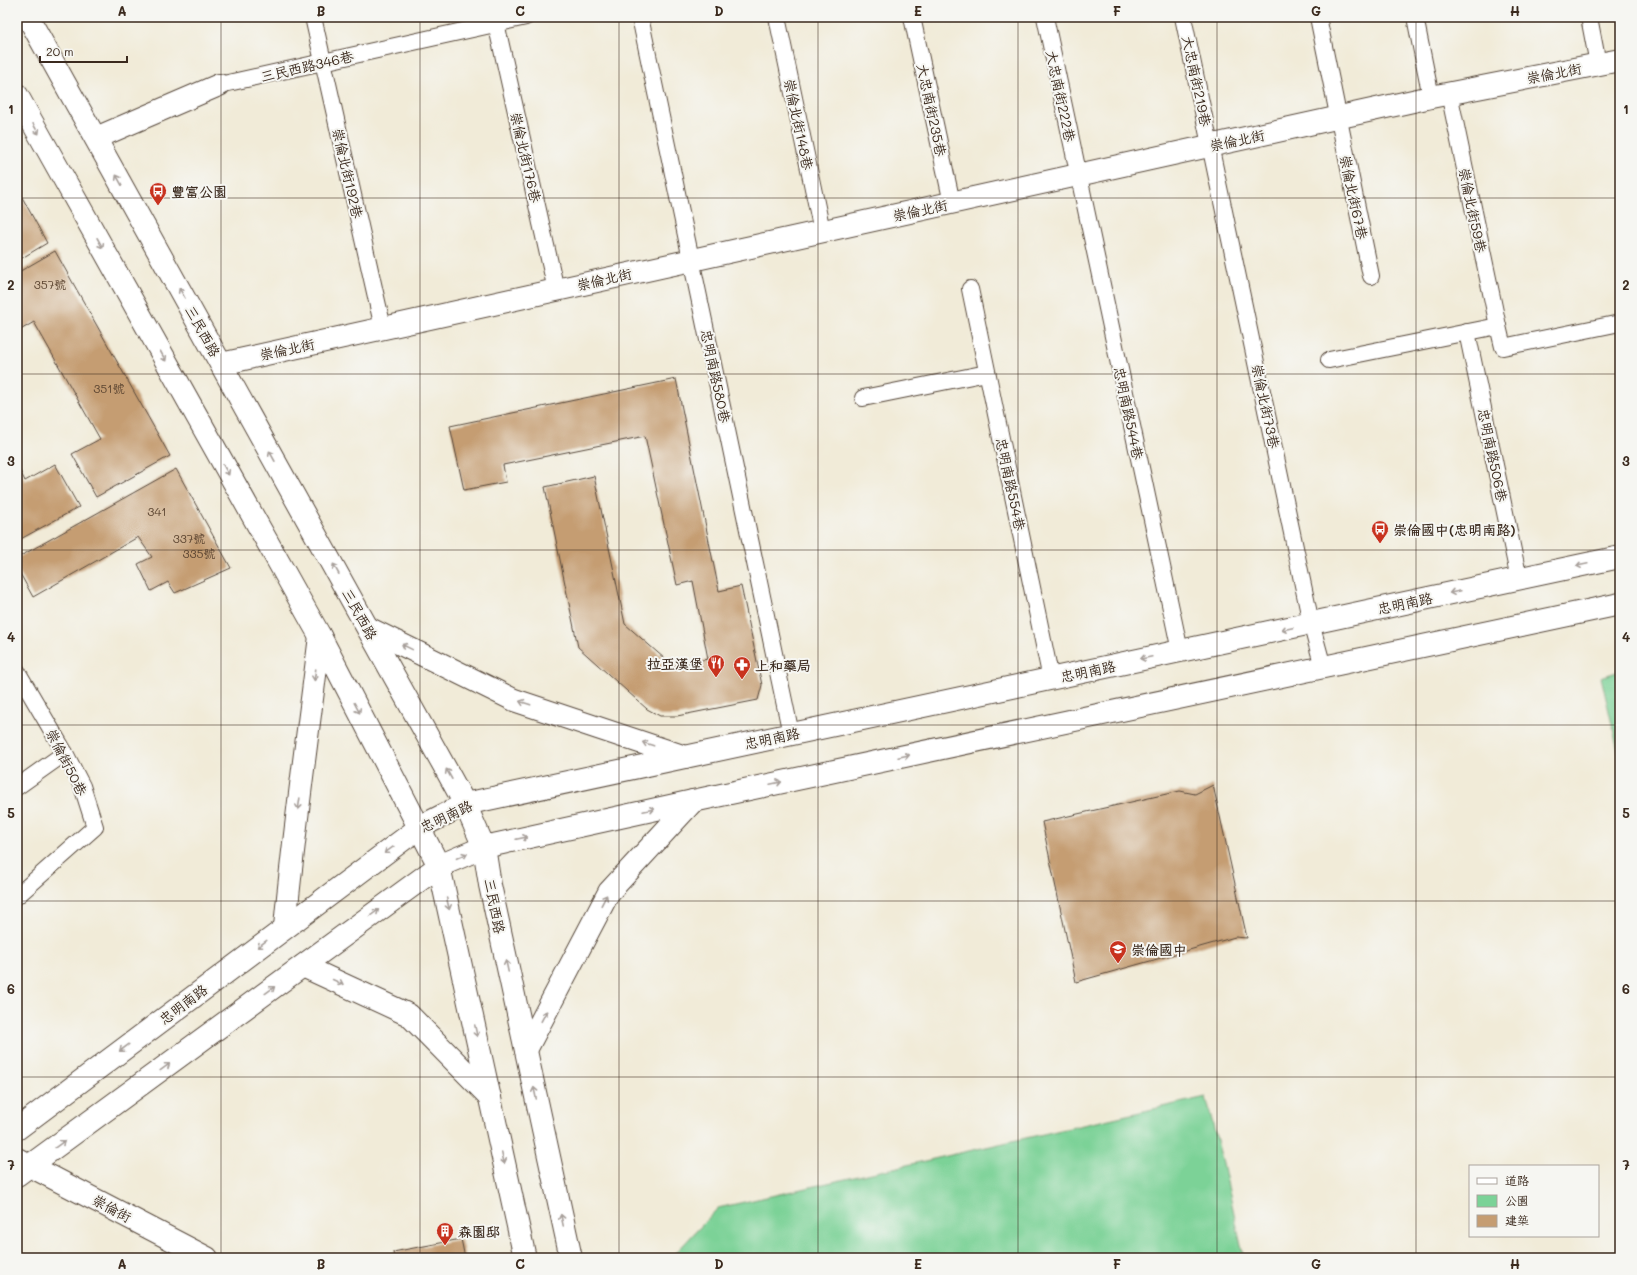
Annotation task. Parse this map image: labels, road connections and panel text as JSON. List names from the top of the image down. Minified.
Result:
{"streets":{"street":["三民西路346巷","崇倫北街","三民西路","忠明南路","崇倫街"],"lane":["大忠南街219巷","大忠南街222巷","大忠南街235巷","崇倫北街148巷","崇倫北街176巷","崇倫北街192巷","崇倫北街67巷","崇倫北街59巷","忠明南路580巷","崇倫北街73巷","忠明南路544巷","忠明南路506巷","忠明南路554巷","崇倫街50巷"]},"crossings":[["三民西路346巷","崇倫北街176巷"],["三民西路346巷","崇倫北街192巷"],["三民西路346巷","三民西路"],["崇倫北街","大忠南街219巷"],["崇倫北街","大忠南街222巷"],["崇倫北街","大忠南街235巷"],["崇倫北街","崇倫北街148巷"],["崇倫北街","崇倫北街176巷"],["崇倫北街","崇倫北街192巷"],["崇倫北街","崇倫北街67巷"],["崇倫北街","崇倫北街59巷"],["崇倫北街","三民西路"],["崇倫北街","忠明南路580巷"],["崇倫北街","崇倫北街73巷"],["崇倫北街","忠明南路544巷"],["大忠南街219巷","崇倫北街73巷"],["大忠南街222巷","忠明南路544巷"],["三民西路","忠明南路"],["忠明南路580巷","忠明南路"],["崇倫北街73巷","忠明南路"],["忠明南路544巷","忠明南路"],["忠明南路506巷","忠明南路"],["忠明南路554巷","忠明南路"]],"places":{"bus stop":["豐富公園","崇倫國中(忠明南路)"],"restaurant":["拉亞漢堡"],"pharmacy":["上和藥局"],"school or university":["崇倫國中"],"building":["森園邸"]},"house_numbers":["357號","351號","341","337號","335號"],"legend":["道路","公園","建築"],"scale_bar":"20 m","grid":{"columns":["A","B","C","D","E","F","G","H"],"rows":["1","2","3","4","5","6","7"]}}
